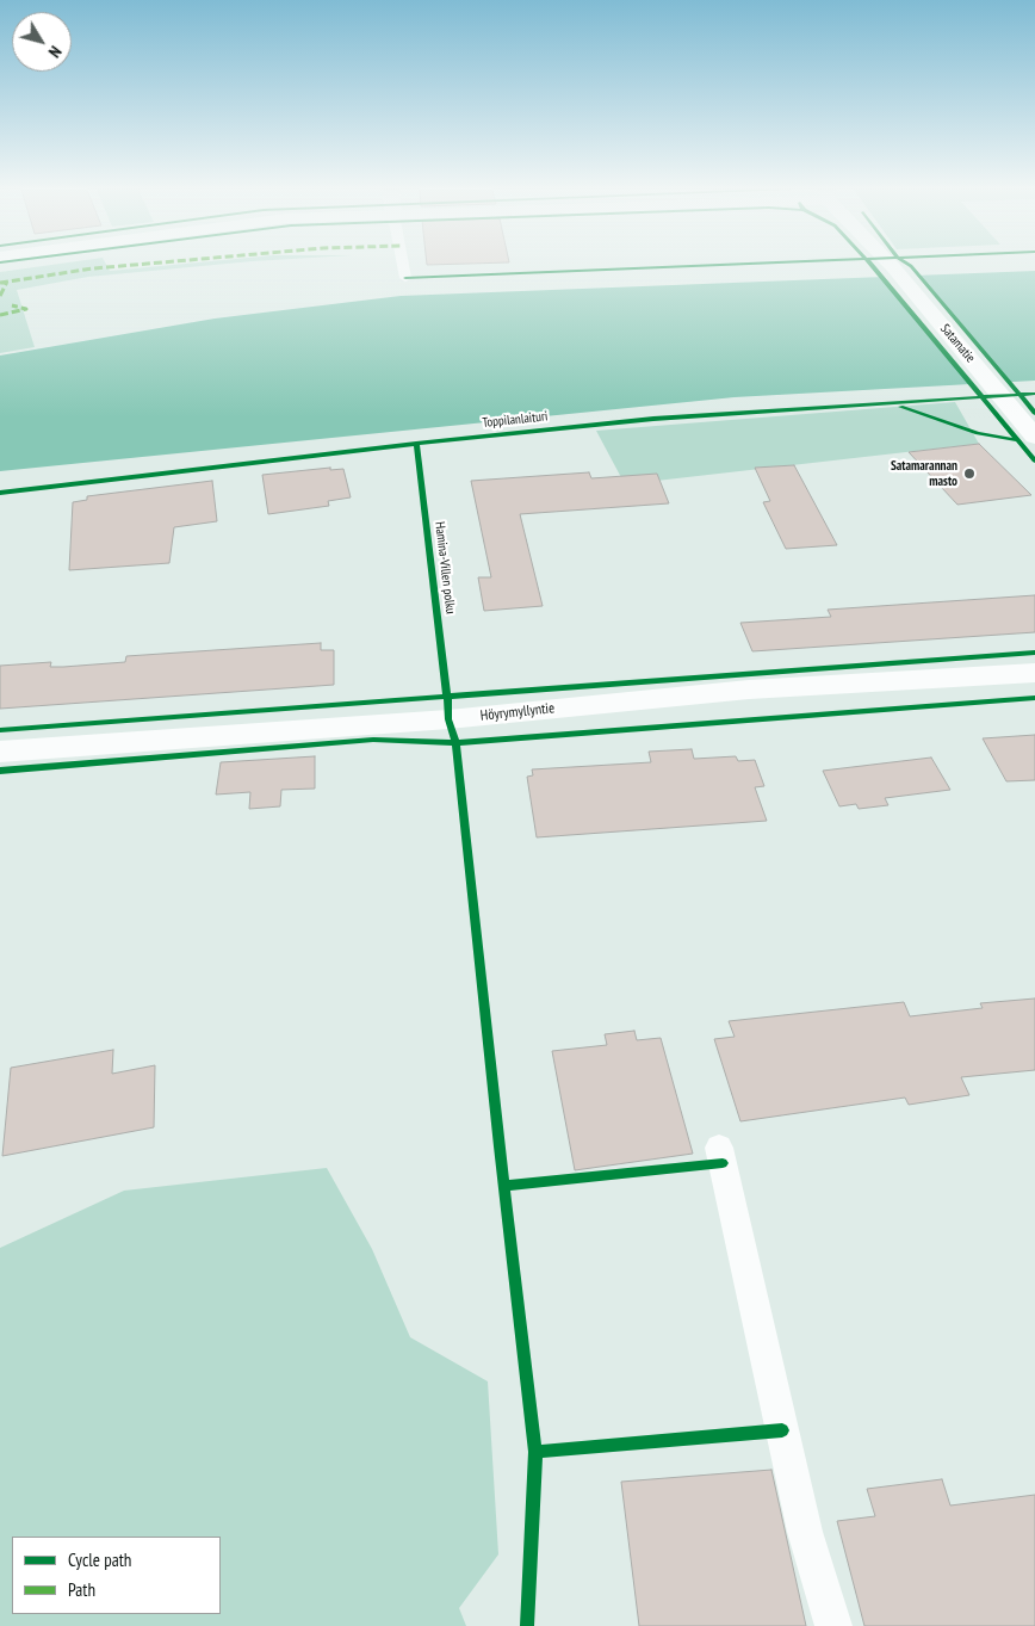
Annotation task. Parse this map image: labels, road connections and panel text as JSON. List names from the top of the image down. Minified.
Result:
{"streets":{"street":["Satamatie","Höyrymyllyntie"],"cycle path":["Toppilanlaituri","Hamina-Villen polku"]},"places":["Satamarannan masto"],"legend":["Cycle path","Path"],"north":"bottom right"}
